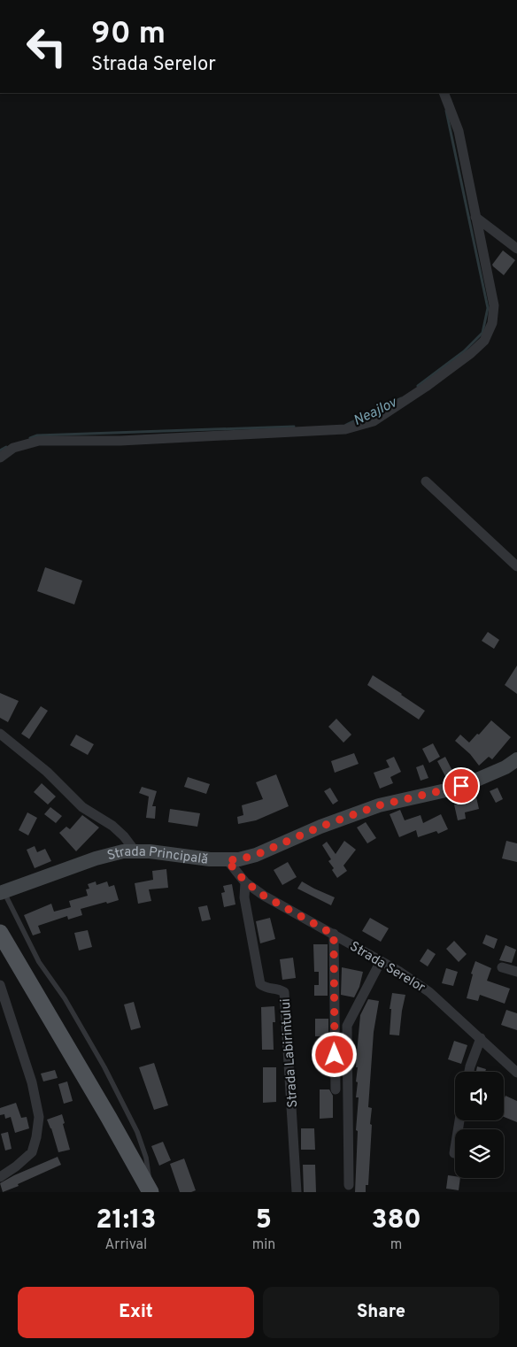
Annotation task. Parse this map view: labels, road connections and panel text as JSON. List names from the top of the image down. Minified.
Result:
{"streets":{"main road":["Strada Principală"],"street":["Strada Serelor","Strada Labirintului"]},"crossings":[["Strada Principală","Strada Serelor"],["Strada Serelor","Strada Labirintului"]],"water":["Neajlov"],"page":{"turn":["90 m","Strada Serelor"],"eta":["21:13","Arrival","5","min","380","m"],"buttons":["Exit","Share"]}}
